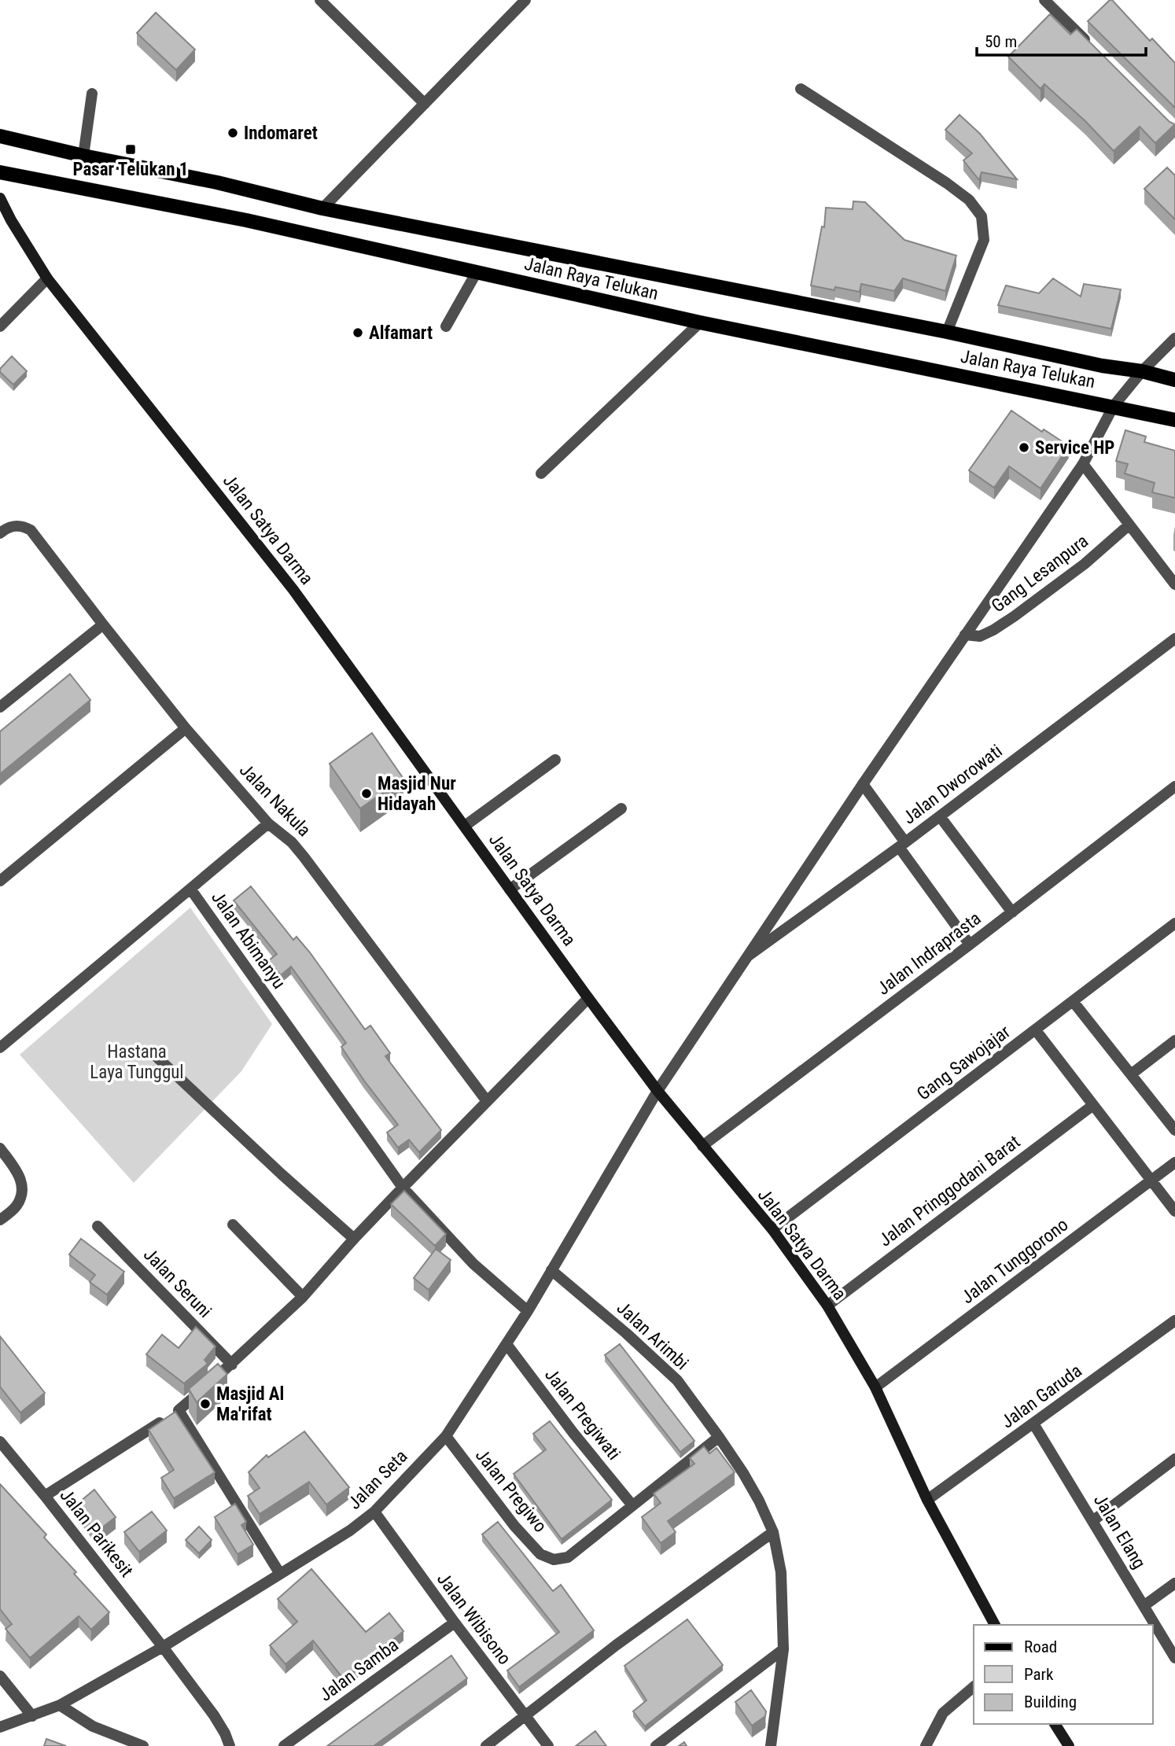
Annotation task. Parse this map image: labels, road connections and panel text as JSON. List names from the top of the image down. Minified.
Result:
{"streets":{"main road":["Jalan Raya Telukan","Jalan Satya Darma"],"street":["Gang Lesanpura","Jalan Dworowati","Jalan Nakula","Jalan Abimanyu","Jalan Indraprasta","Gang Sawojajar","Jalan Pringgodani Barat","Jalan Tunggorono","Jalan Seruni","Jalan Arimbi","Jalan Garuda","Jalan Pregiwati","Jalan Seta","Jalan Pregiwo","Jalan Elang","Jalan Parikesit","Jalan Wibisono","Jalan Samba"]},"crossings":[["Jalan Raya Telukan","Jalan Seta"],["Jalan Satya Darma","Jalan Indraprasta"],["Jalan Satya Darma","Gang Sawojajar"],["Jalan Satya Darma","Jalan Pringgodani Barat"],["Jalan Satya Darma","Jalan Tunggorono"],["Jalan Satya Darma","Jalan Garuda"],["Jalan Satya Darma","Jalan Seta"],["Gang Lesanpura","Jalan Seta"],["Jalan Dworowati","Jalan Seta"],["Jalan Abimanyu","Jalan Seta"],["Jalan Arimbi","Jalan Seta"],["Jalan Garuda","Jalan Elang"],["Jalan Pregiwati","Jalan Seta"],["Jalan Pregiwati","Jalan Pregiwo"],["Jalan Seta","Jalan Pregiwo"],["Jalan Seta","Jalan Parikesit"],["Jalan Seta","Jalan Wibisono"],["Jalan Wibisono","Jalan Samba"]],"parks":["Hastana Laya Tunggul"],"places":{"other":["Indomaret","Alfamart","Service HP","Masjid Nur Hidayah","Masjid Al Ma'rifat"],"transit":["Pasar Telukan 1"]},"legend":["Road","Park","Building"],"scale_bar":"50 m"}
